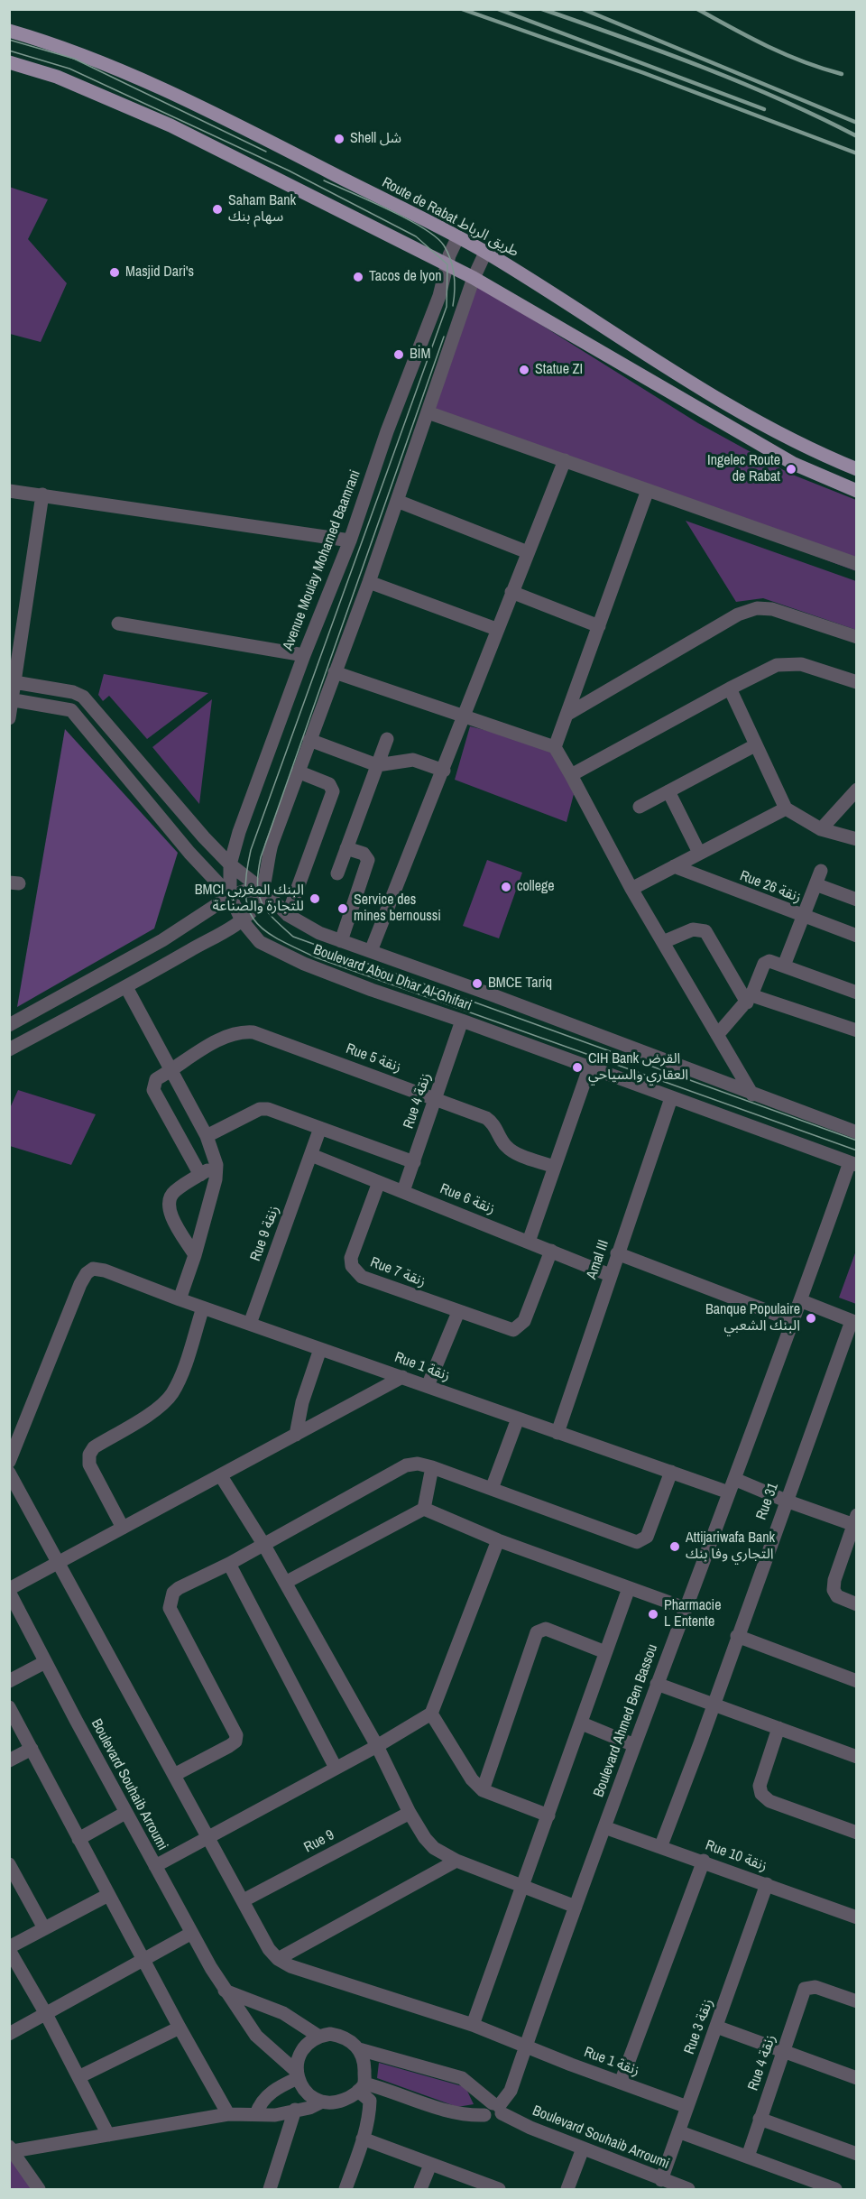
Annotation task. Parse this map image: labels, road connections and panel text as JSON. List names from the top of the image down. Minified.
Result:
{"streets":{"main road":["Route de Rabat طريق الرباط"],"street":["Avenue Moulay Mohamed Baamrani","Rue 26 زنقة","Boulevard Abou Dhar Al-Ghifari","Rue 5 زنقة","Rue 4 زنقة","Rue 6 زنقة","Rue 9 زنقة","Amal III","Rue 7 زنقة","Rue 1 زنقة","Rue 31","Boulevard Ahmed Ben Bassou","Boulevard Souhaib Arroumi","Rue 9","Rue 10 زنقة","Rue 3 زنقة"]},"crossings":[["Route de Rabat طريق الرباط","Avenue Moulay Mohamed Baamrani"],["Avenue Moulay Mohamed Baamrani","Boulevard Abou Dhar Al-Ghifari"],["Boulevard Abou Dhar Al-Ghifari","Rue 4 زنقة"],["Boulevard Abou Dhar Al-Ghifari","Amal III"],["Boulevard Abou Dhar Al-Ghifari","Boulevard Ahmed Ben Bassou"],["Rue 5 زنقة","Rue 4 زنقة"],["Rue 4 زنقة","Rue 6 زنقة"],["Rue 6 زنقة","Rue 9 زنقة"],["Rue 6 زنقة","Amal III"],["Rue 6 زنقة","Rue 7 زنقة"],["Rue 9 زنقة","Rue 1 زنقة"],["Amal III","Rue 1 زنقة"],["Rue 1 زنقة","Boulevard Ahmed Ben Bassou"],["Rue 1 زنقة","Rue 3 زنقة"],["Rue 31","Rue 10 زنقة"],["Boulevard Ahmed Ben Bassou","Boulevard Souhaib Arroumi"],["Boulevard Ahmed Ben Bassou","Rue 10 زنقة"],["Boulevard Souhaib Arroumi","Rue 3 زنقة"],["Rue 10 زنقة","Rue 3 زنقة"]],"places":["Shell شل","Saham Bank سهام بنك","Masjid Dari's","Tacos de lyon","BİM","Statue ZI","Ingelec Route de Rabat","college","BMCI البنك المغربي للتجارة والصناعة","Service des mines bernoussi","BMCE Tariq","CIH Bank القرض العقاري والسياحي","Banque Populaire البنك الشعبي","Attijariwafa Bank التجاري وفا بنك","Pharmacie L Entente"]}
